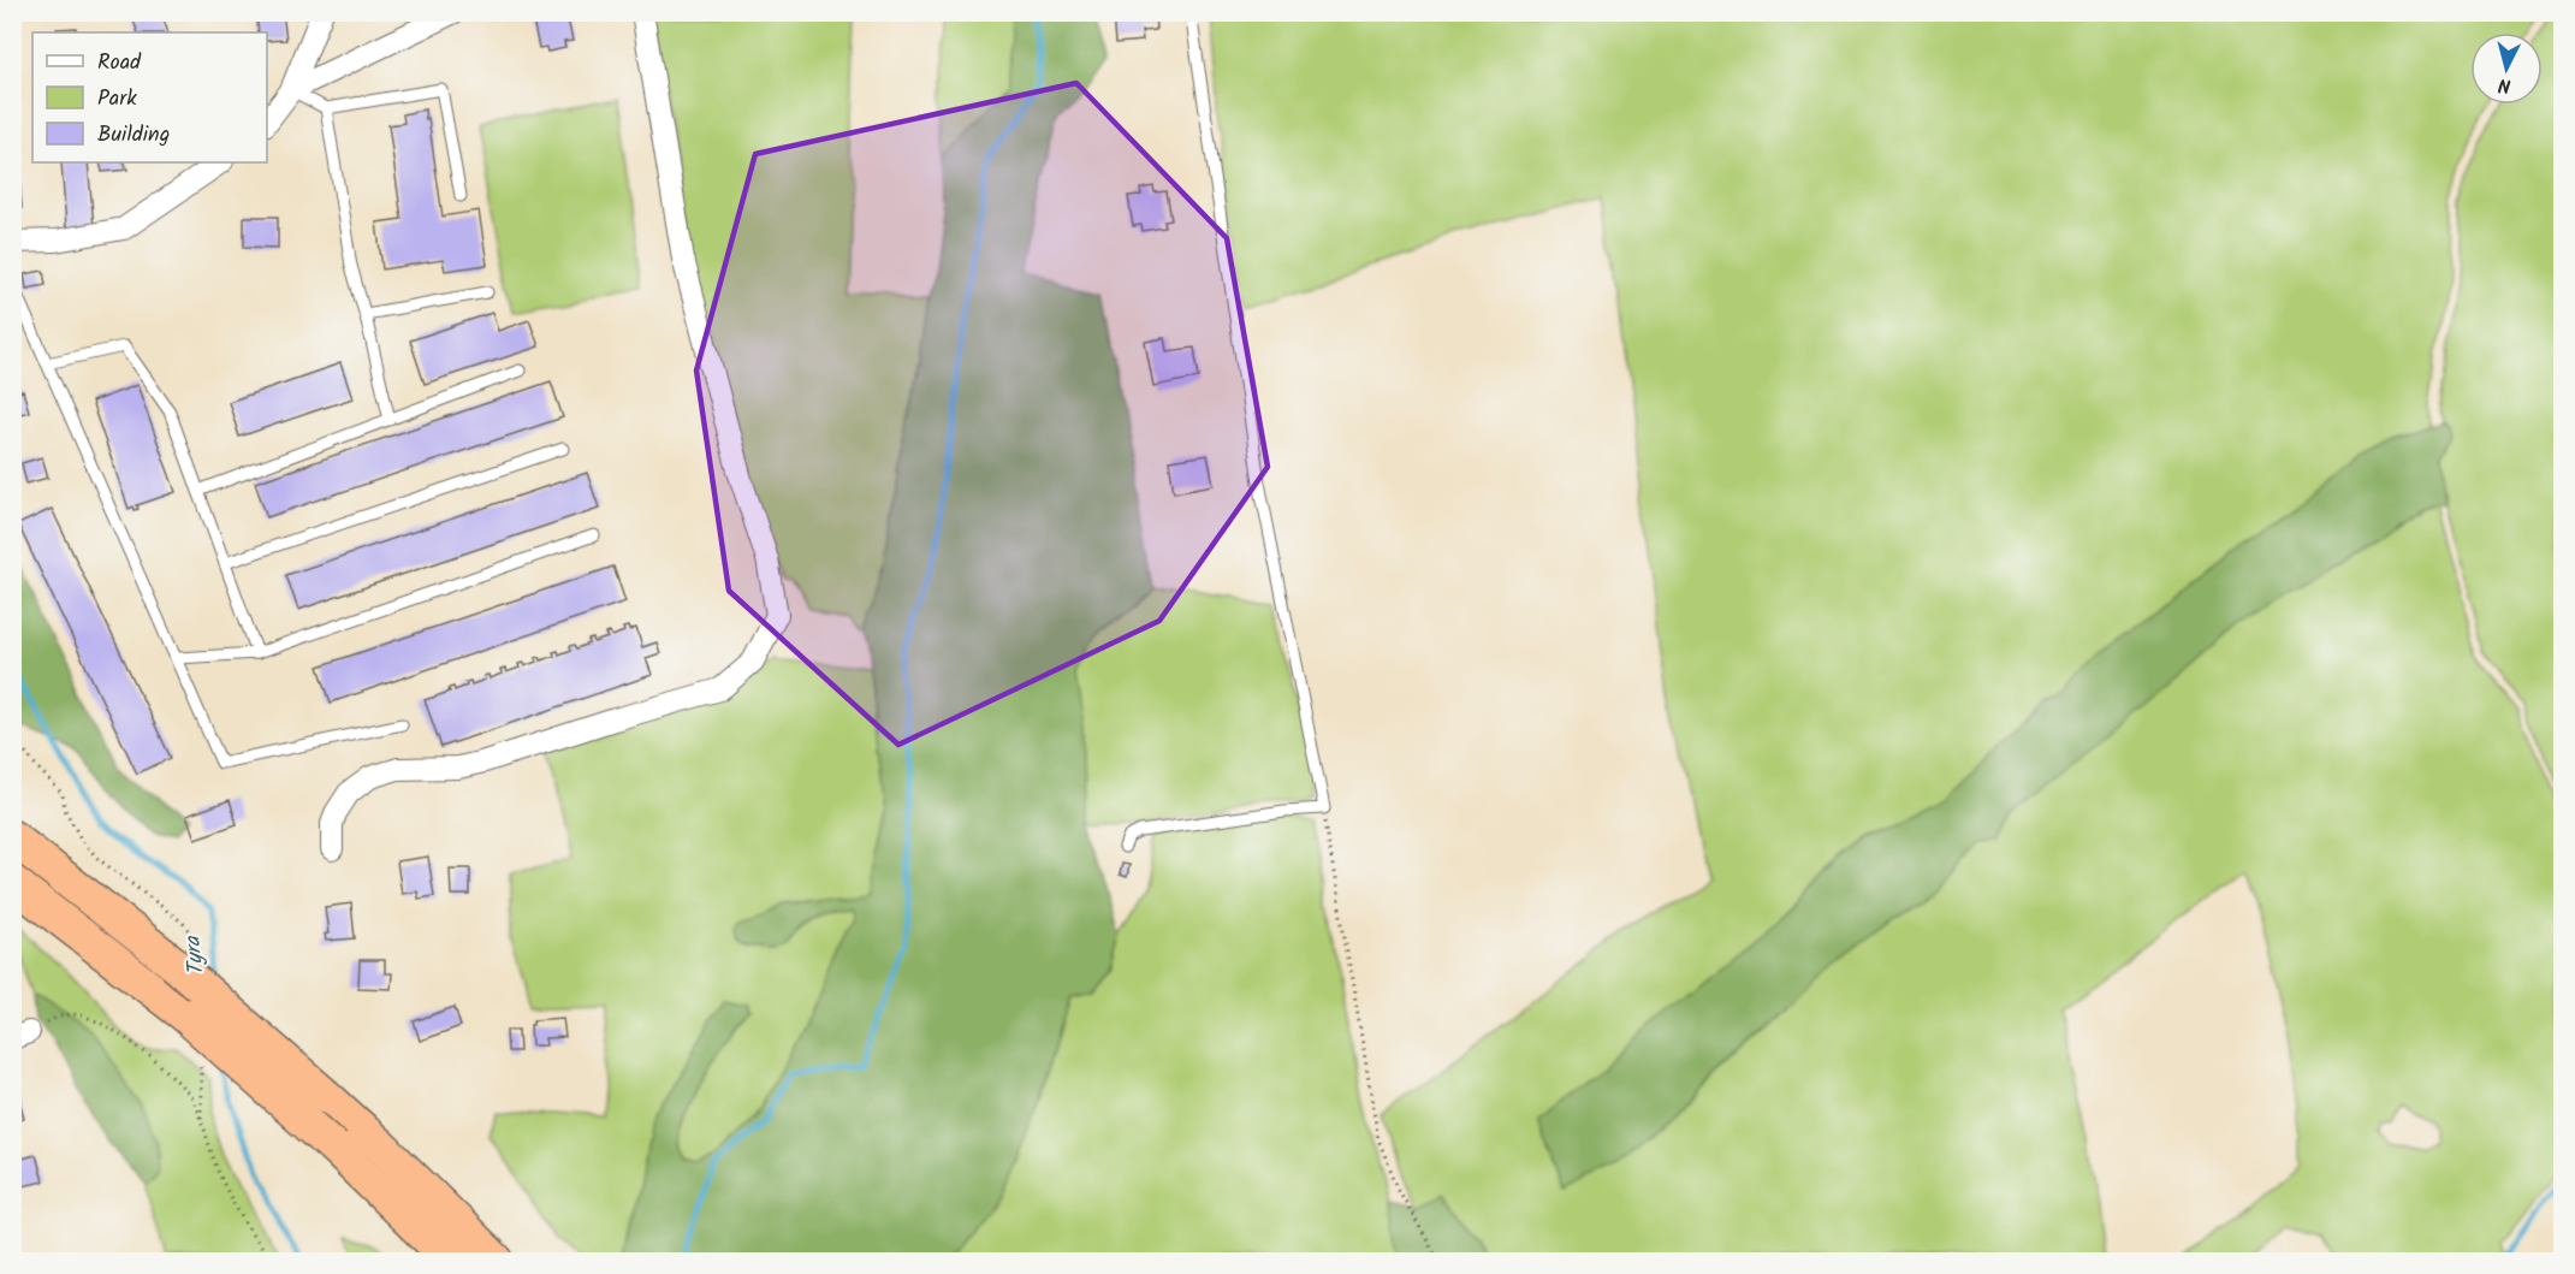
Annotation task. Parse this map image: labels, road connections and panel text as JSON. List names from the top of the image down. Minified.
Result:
{"water":["Tyra"],"legend":["Road","Park","Building"],"north":"bottom"}
